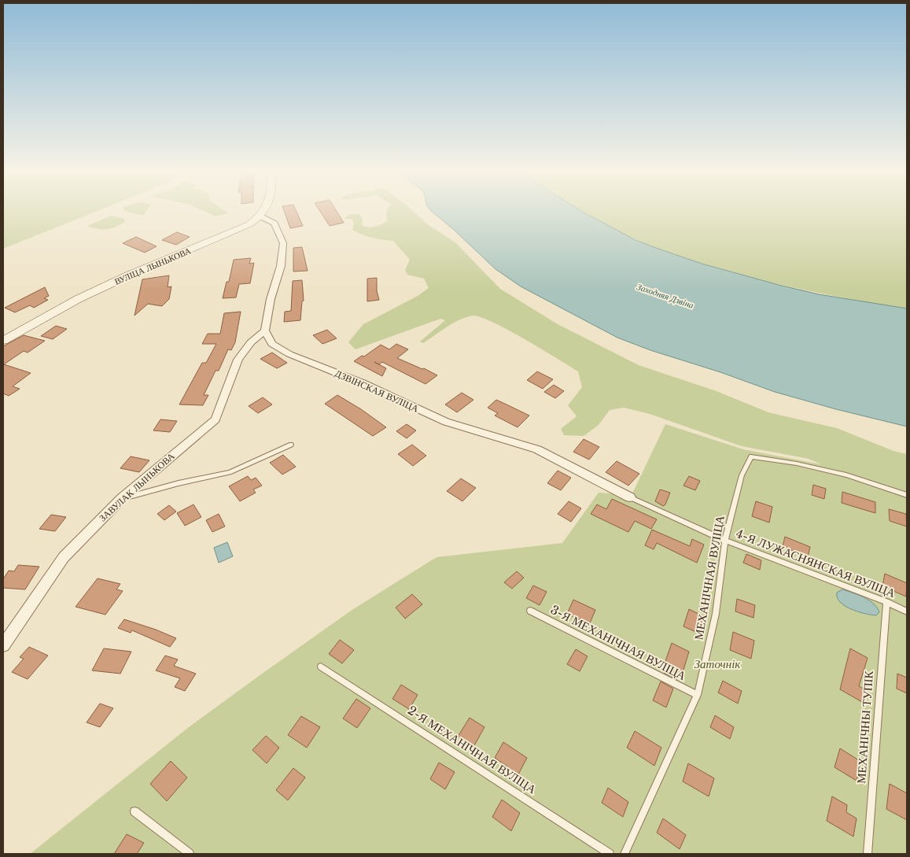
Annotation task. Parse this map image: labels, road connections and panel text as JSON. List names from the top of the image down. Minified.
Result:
{"streets":{"street":["ВУЛІЦА ЛЫНЬКОВА","ДЗВІНСКАЯ ВУЛІЦА","ЗАВУЛАК ЛЫНЬКОВА"],"lane":["4-Я ЛУЖАСНЯНСКАЯ ВУЛІЦА","МЕХАНІЧНАЯ ВУЛІЦА","3-Я МЕХАНІЧНАЯ ВУЛІЦА","МЕХАНІЧНЫ ТУПІК","2-Я МЕХАНІЧНАЯ ВУЛІЦА"]},"crossings":[["ДЗВІНСКАЯ ВУЛІЦА","ЗАВУЛАК ЛЫНЬКОВА"],["ДЗВІНСКАЯ ВУЛІЦА","4-Я ЛУЖАСНЯНСКАЯ ВУЛІЦА"],["4-Я ЛУЖАСНЯНСКАЯ ВУЛІЦА","МЕХАНІЧНАЯ ВУЛІЦА"],["4-Я ЛУЖАСНЯНСКАЯ ВУЛІЦА","МЕХАНІЧНЫ ТУПІК"],["МЕХАНІЧНАЯ ВУЛІЦА","3-Я МЕХАНІЧНАЯ ВУЛІЦА"]],"water":["Заходняя Дзвіна"],"parks":["Заточнік"]}
